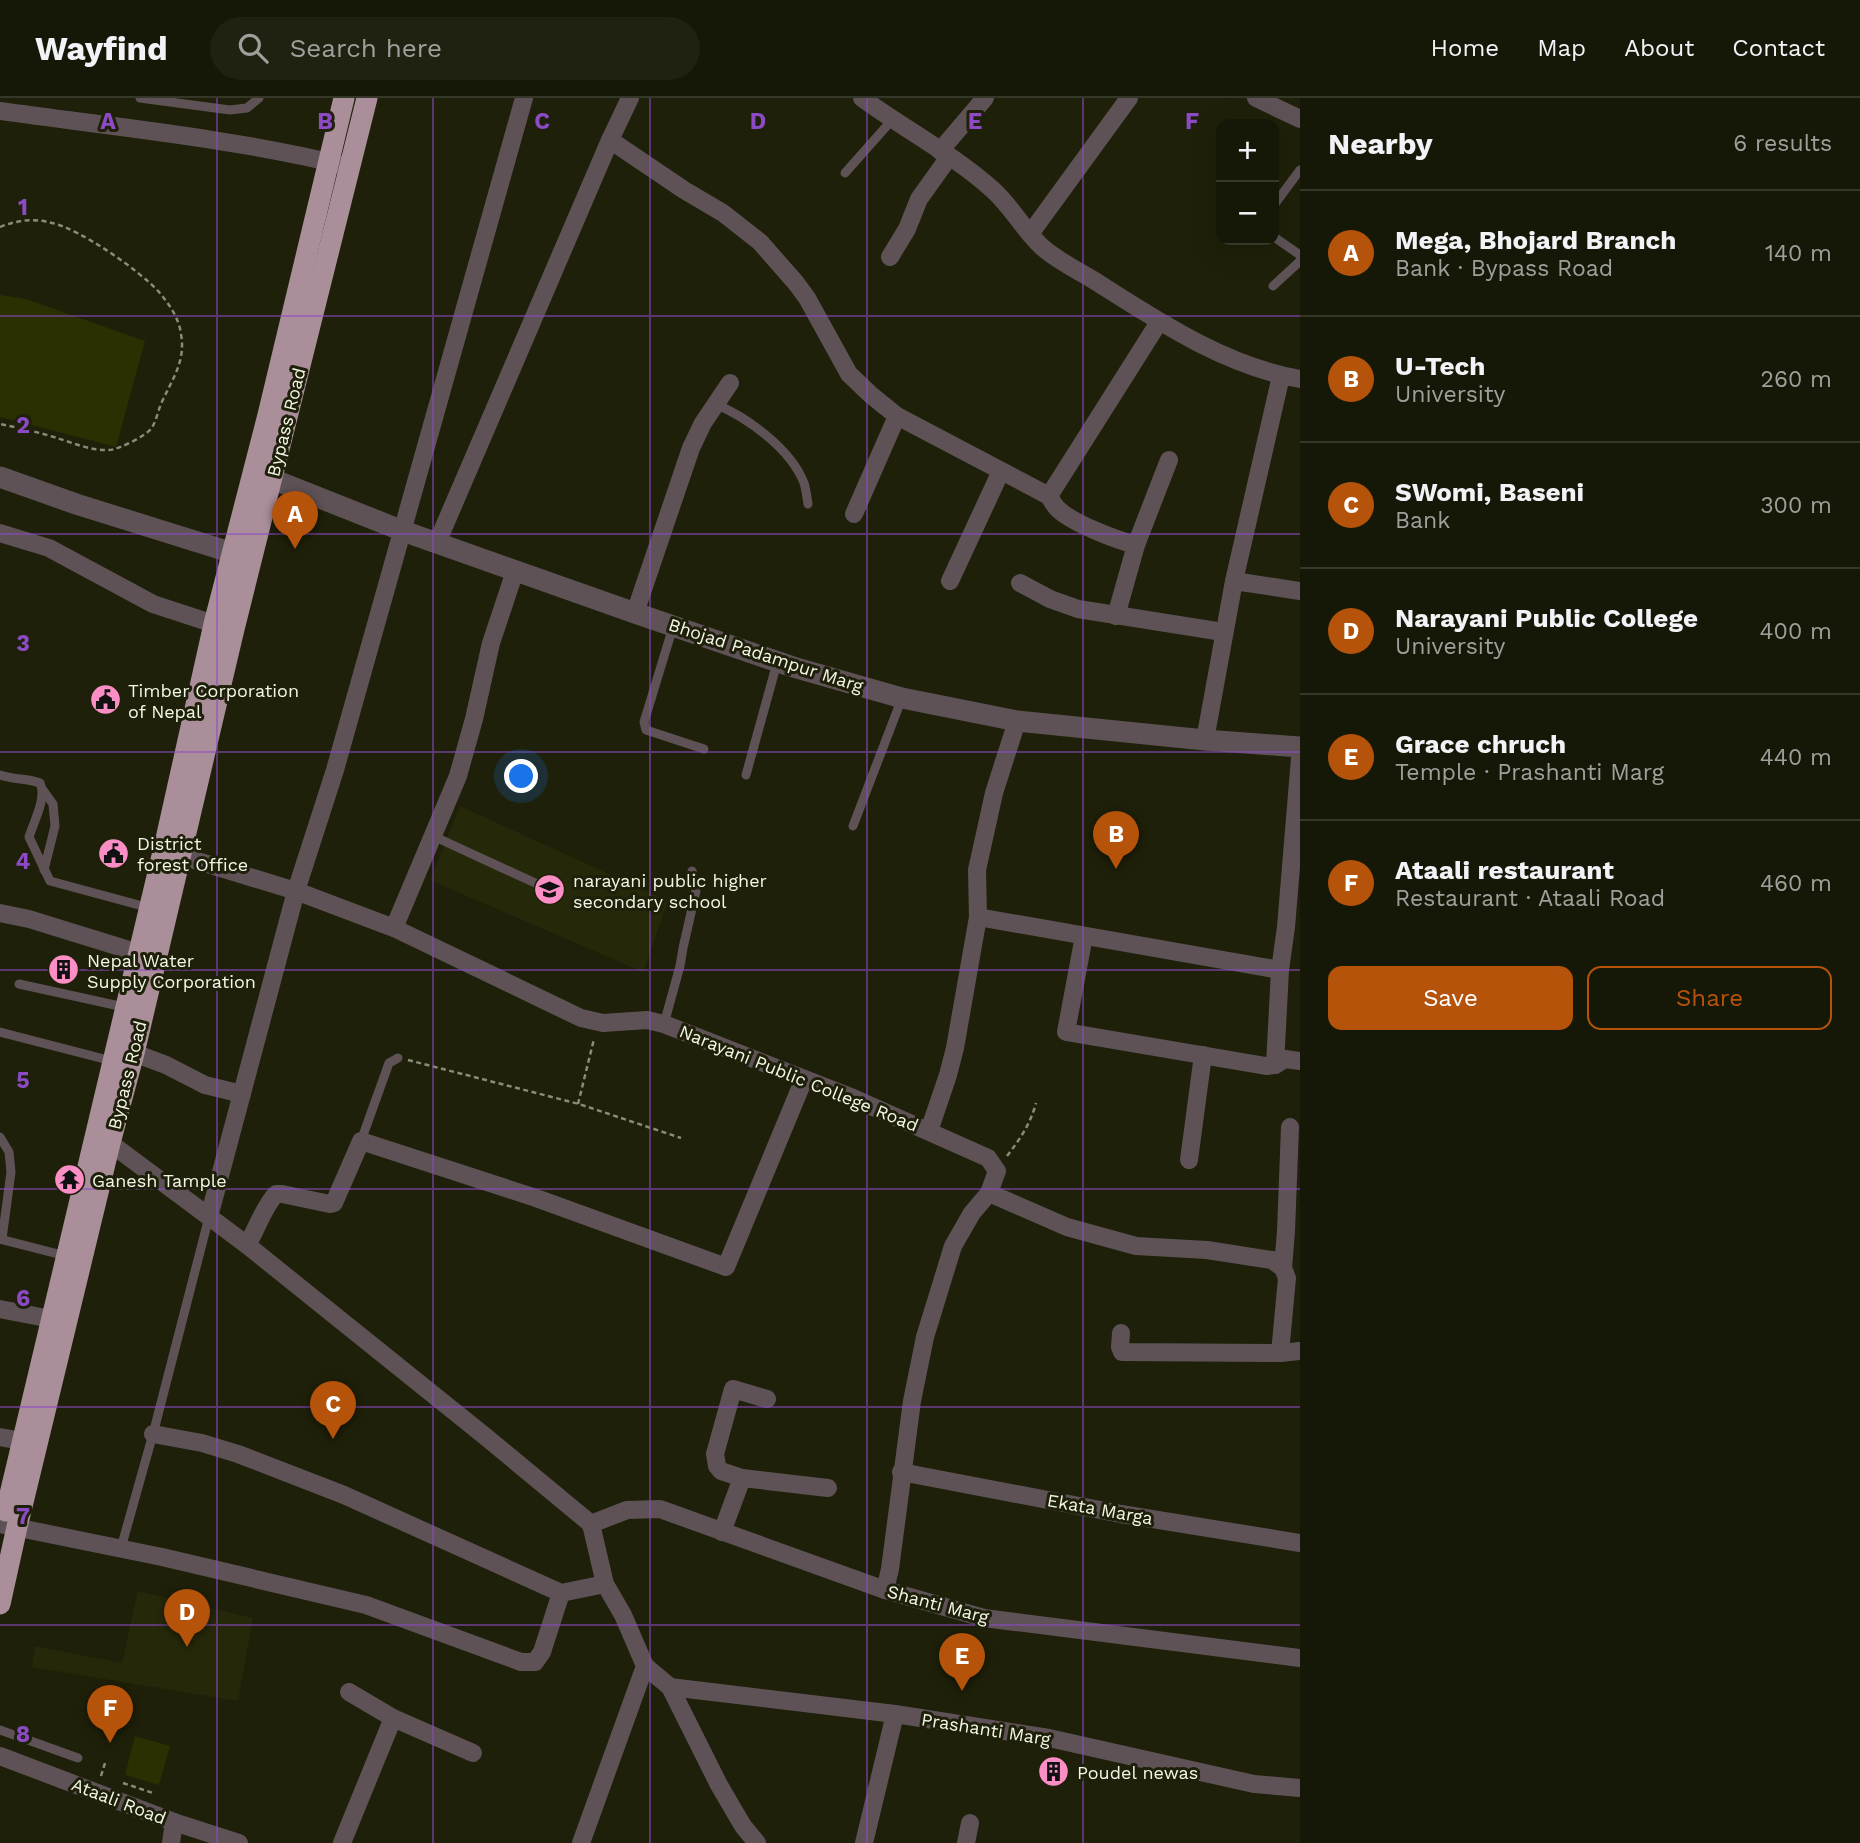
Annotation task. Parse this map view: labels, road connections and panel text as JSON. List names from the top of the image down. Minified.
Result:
{"streets":{"highway":["Bypass Road"],"street":["Bhojad Padampur Marg","Narayani Public College Road","Ekata Marga","Shanti Marg","Prashanti Marg","Ataali Road"]},"crossings":[["Bypass Road","Bhojad Padampur Marg"],["Bypass Road","Narayani Public College Road"]],"places":{"public building":["Timber Corporation of Nepal","District forest Office"],"school or university":["narayani public higher secondary school"],"building":["Nepal Water Supply Corporation","Poudel newas"],"temple":["Ganesh Tample"]},"page":{"header":"Wayfind","search":"Search here","nav":["Home","Map","About","Contact"],"heading":["Nearby","6 results"],"map_buttons":["+","−"],"list":[{"mark":"A","name":"Mega, Bhojard Branch","note":"Bank · Bypass Road","value":"140 m"},{"mark":"B","name":"U-Tech","note":"University","value":"260 m"},{"mark":"C","name":"SWomi, Baseni","note":"Bank","value":"300 m"},{"mark":"D","name":"Narayani Public College","note":"University","value":"400 m"},{"mark":"E","name":"Grace chruch","note":"Temple · Prashanti Marg","value":"440 m"},{"mark":"F","name":"Ataali restaurant","note":"Restaurant · Ataali Road","value":"460 m"}],"pins":["A","B","C","D","E","F"],"buttons":["Save","Share"]},"grid":{"columns":["A","B","C","D","E","F"],"rows":["1","2","3","4","5","6","7","8"]}}
